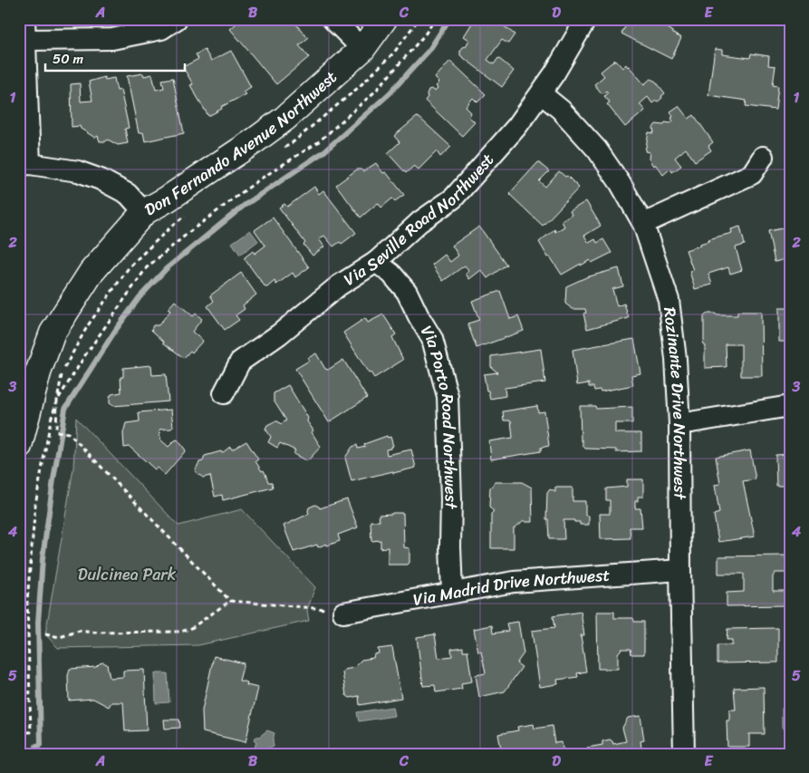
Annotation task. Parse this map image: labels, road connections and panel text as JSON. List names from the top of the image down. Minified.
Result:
{"streets":{"street":["Don Fernando Avenue Northwest","Via Seville Road Northwest","Rozinante Drive Northwest","Via Porto Road Northwest","Via Madrid Drive Northwest"]},"crossings":[["Via Seville Road Northwest","Rozinante Drive Northwest"],["Via Seville Road Northwest","Via Porto Road Northwest"],["Rozinante Drive Northwest","Via Madrid Drive Northwest"],["Via Porto Road Northwest","Via Madrid Drive Northwest"]],"parks":["Dulcinea Park"],"scale_bar":"50 m","grid":{"columns":["A","B","C","D","E"],"rows":["1","2","3","4","5"]}}
